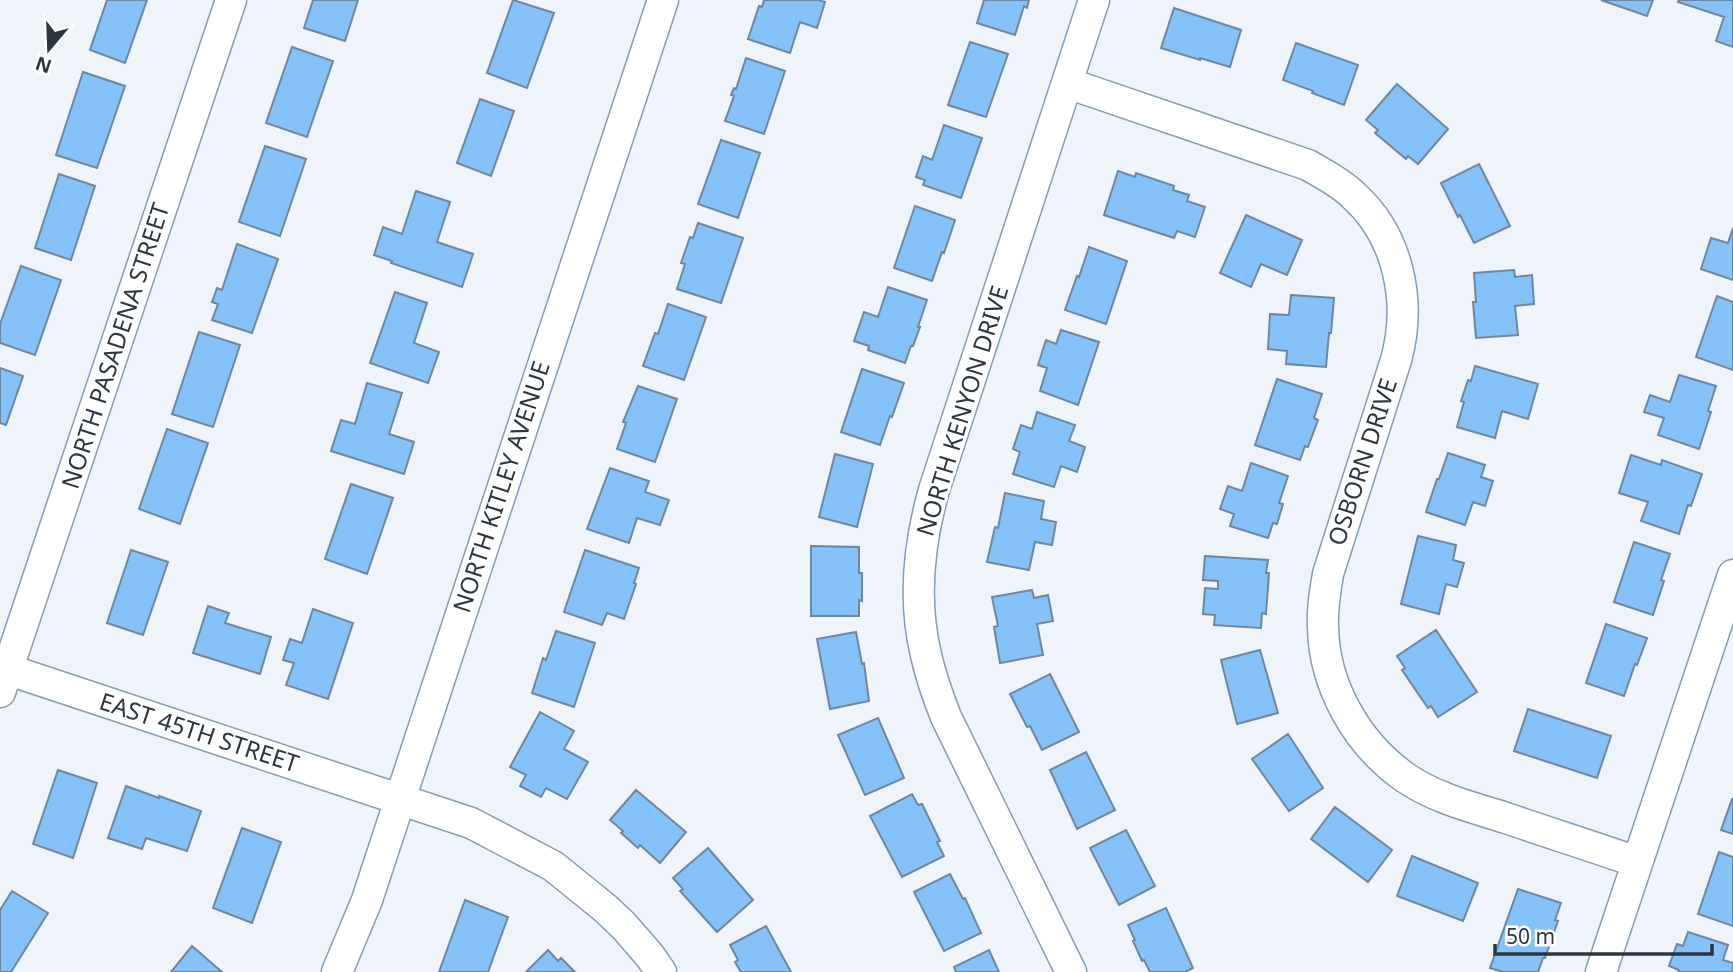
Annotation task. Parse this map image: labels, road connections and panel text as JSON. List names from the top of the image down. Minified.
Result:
{"streets":{"street":["NORTH PASADENA STREET","NORTH KENYON DRIVE","OSBORN DRIVE","NORTH KITLEY AVENUE","EAST 45TH STREET"]},"crossings":[["NORTH PASADENA STREET","EAST 45TH STREET"],["NORTH KENYON DRIVE","OSBORN DRIVE"],["NORTH KITLEY AVENUE","EAST 45TH STREET"]],"scale_bar":"50 m","north":"bottom"}
